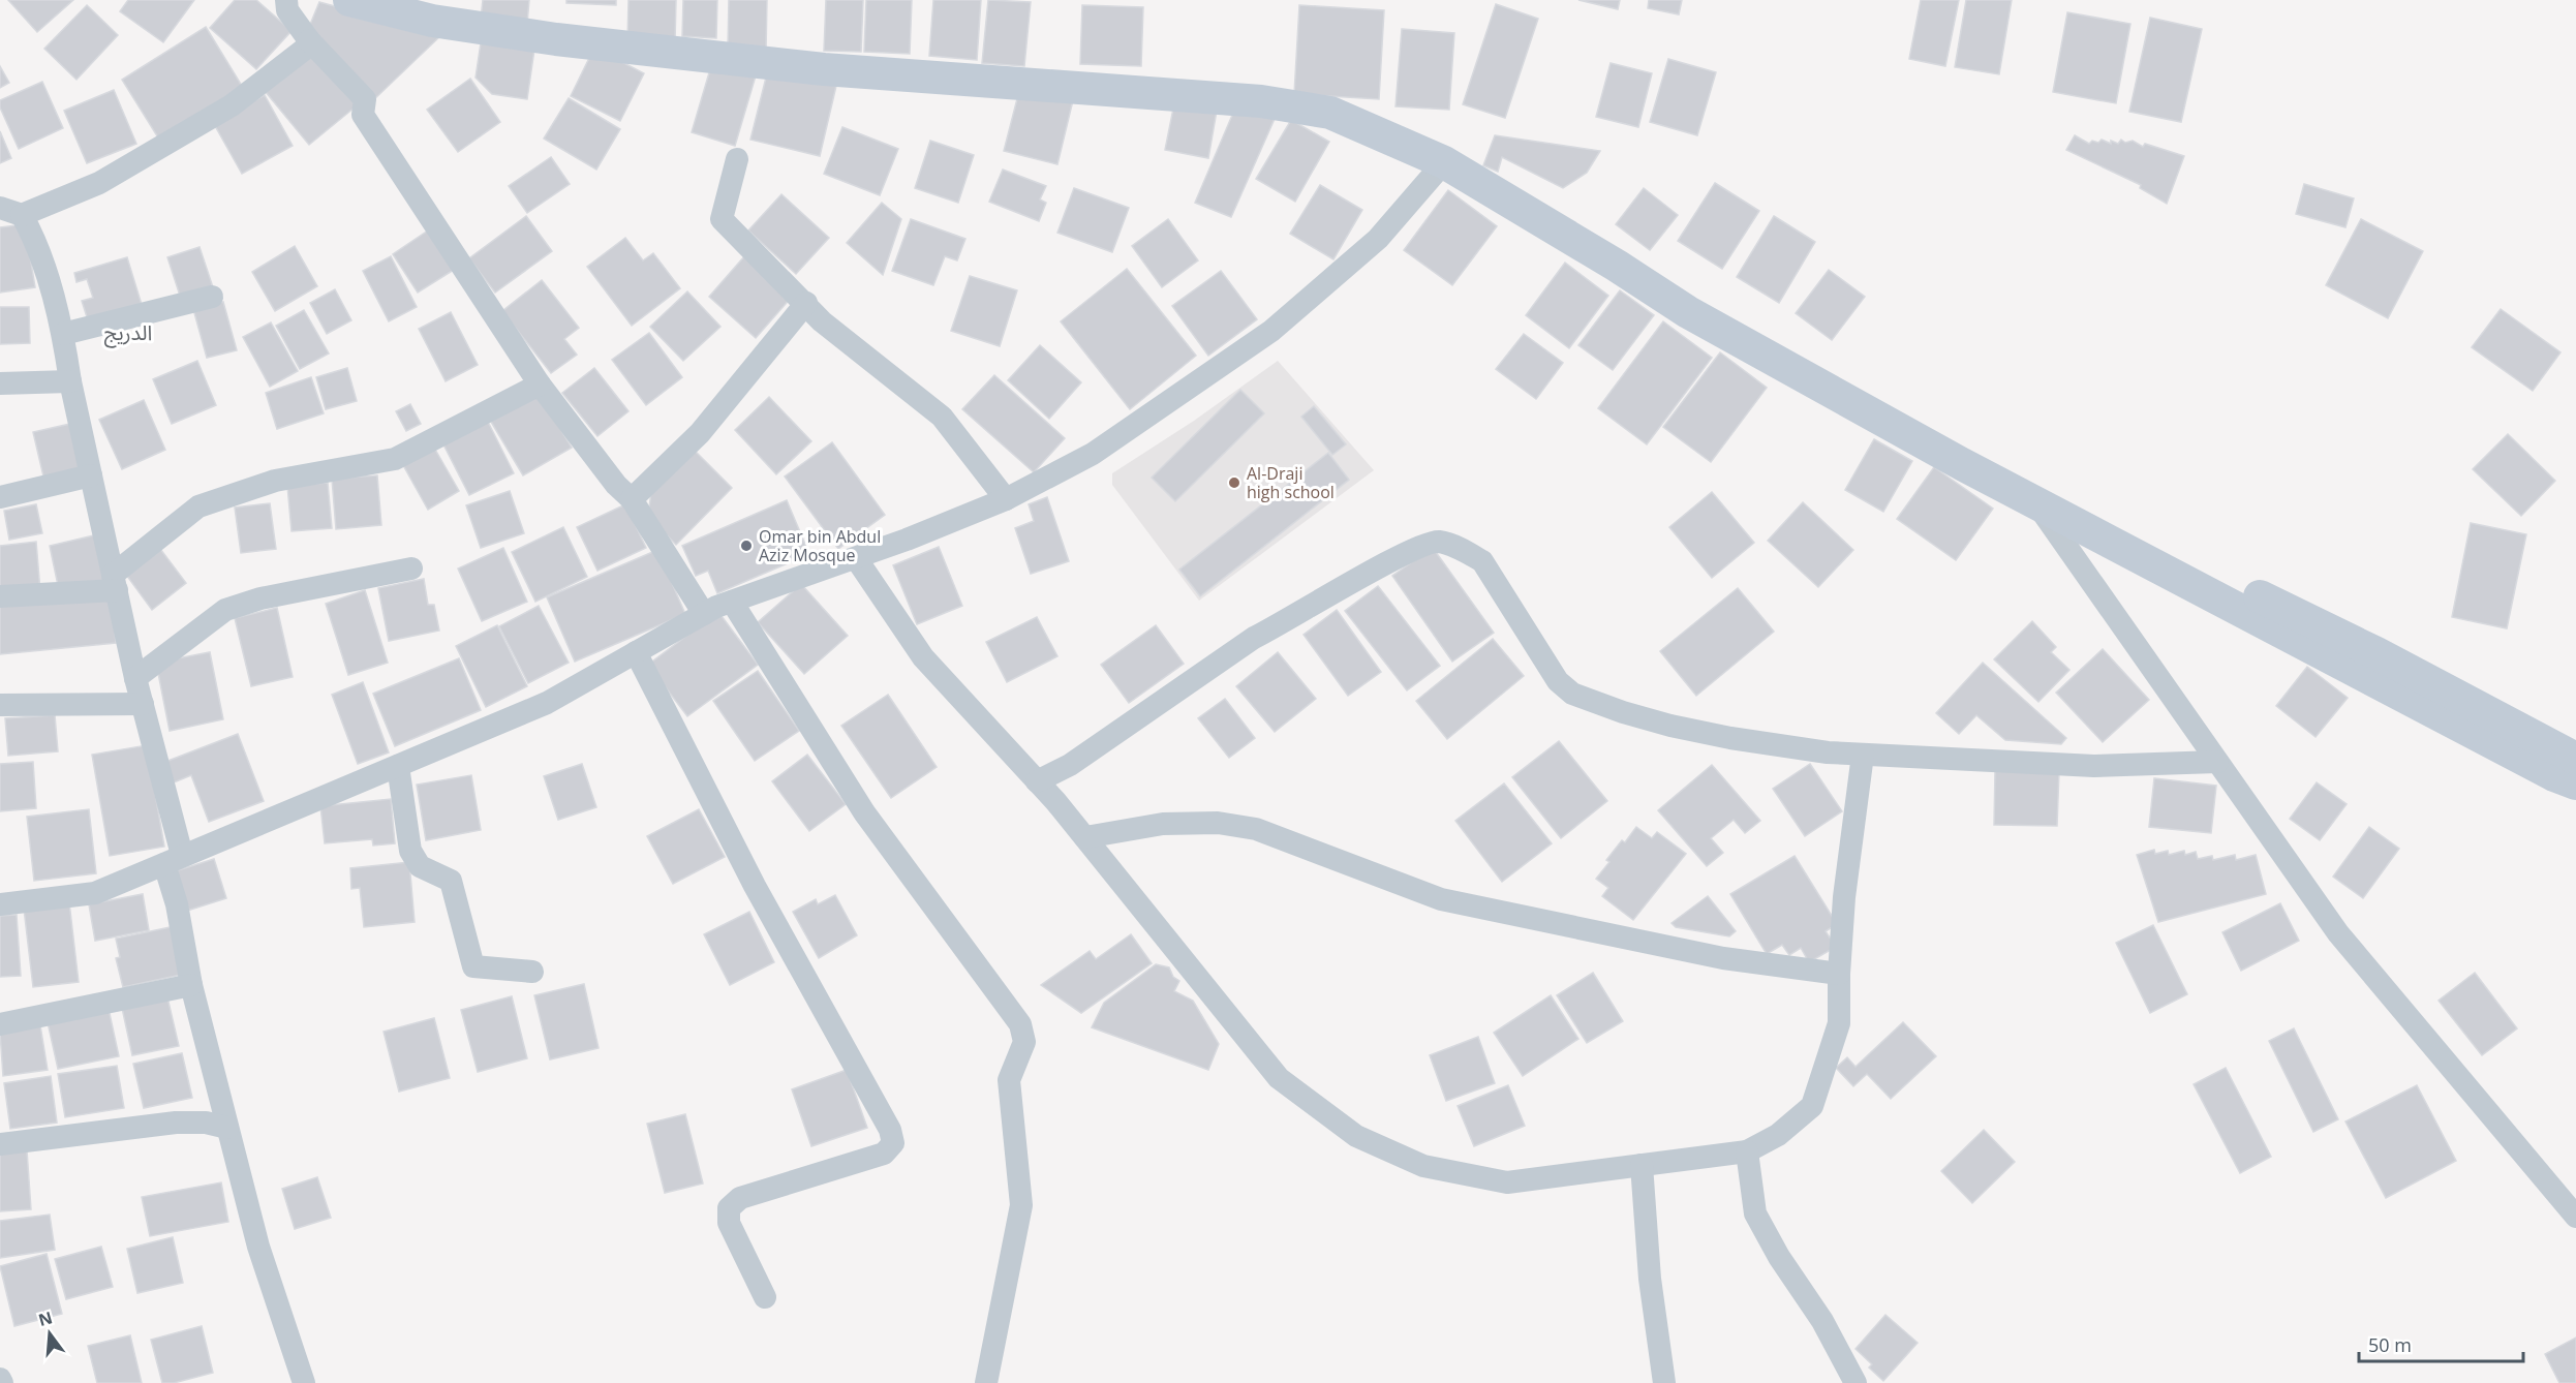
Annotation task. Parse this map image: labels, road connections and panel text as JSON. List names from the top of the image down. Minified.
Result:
{"districts":["الدريج"],"places":["Al-Draji high school","Omar bin Abdul Aziz Mosque"],"scale_bar":"50 m","north":"top"}
